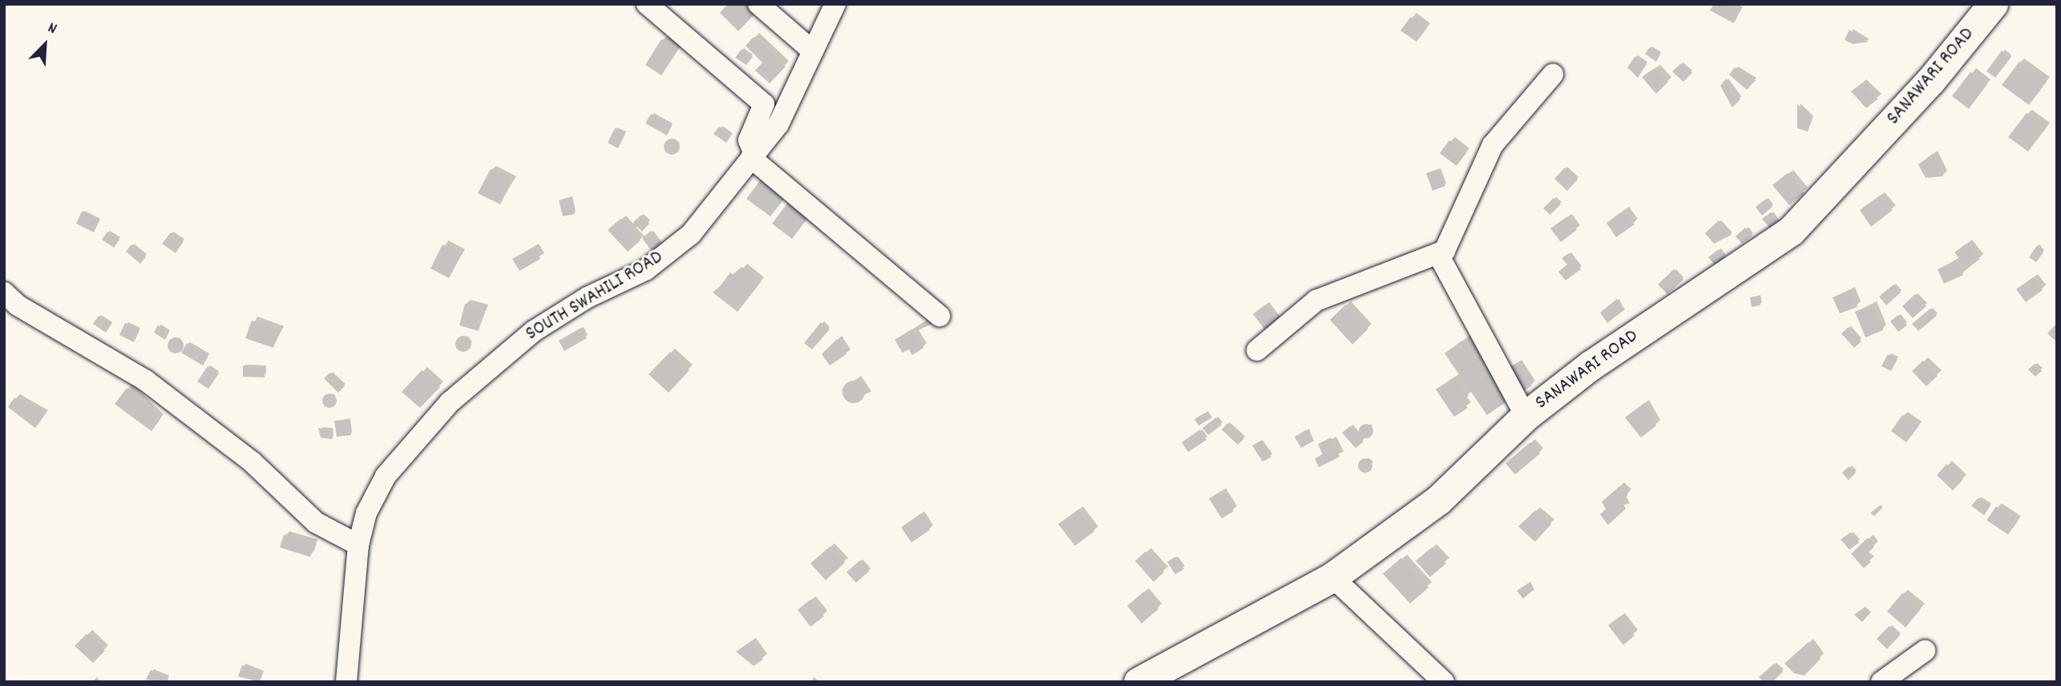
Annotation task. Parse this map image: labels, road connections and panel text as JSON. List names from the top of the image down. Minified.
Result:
{"streets":{"street":["SANAWARI ROAD","SOUTH SWAHILI ROAD"]},"north":"top right"}
